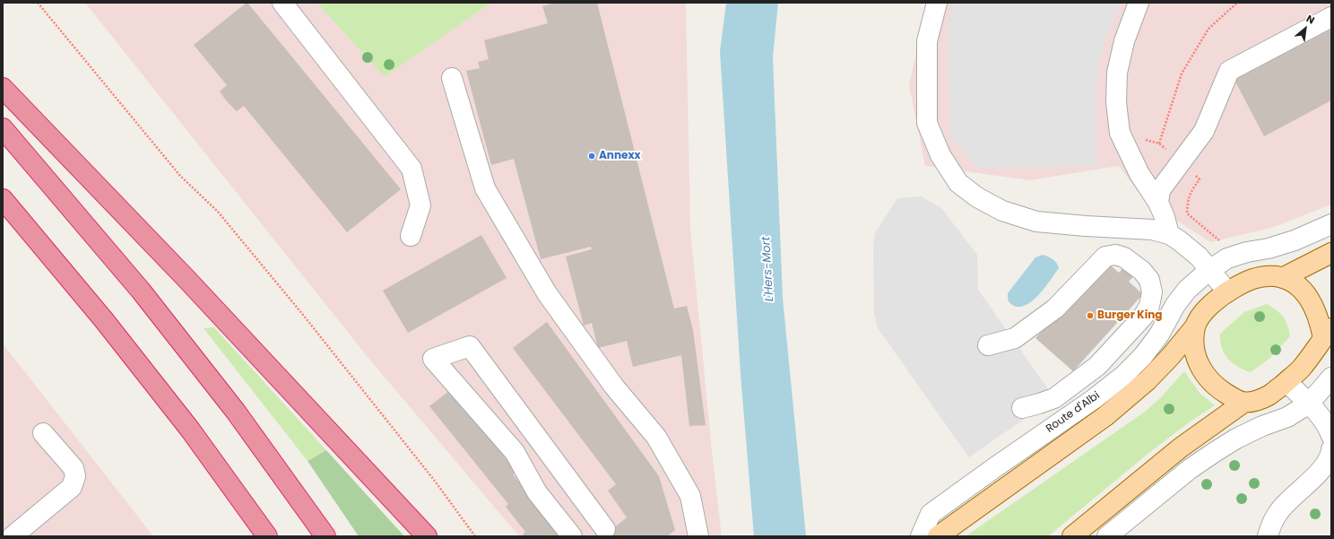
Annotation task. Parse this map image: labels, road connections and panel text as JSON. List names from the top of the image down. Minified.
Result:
{"streets":{"main road":["Route d'Albi"]},"water":["L'Hers-Mort"],"places":["Annexx","Burger King"],"north":"top right"}
